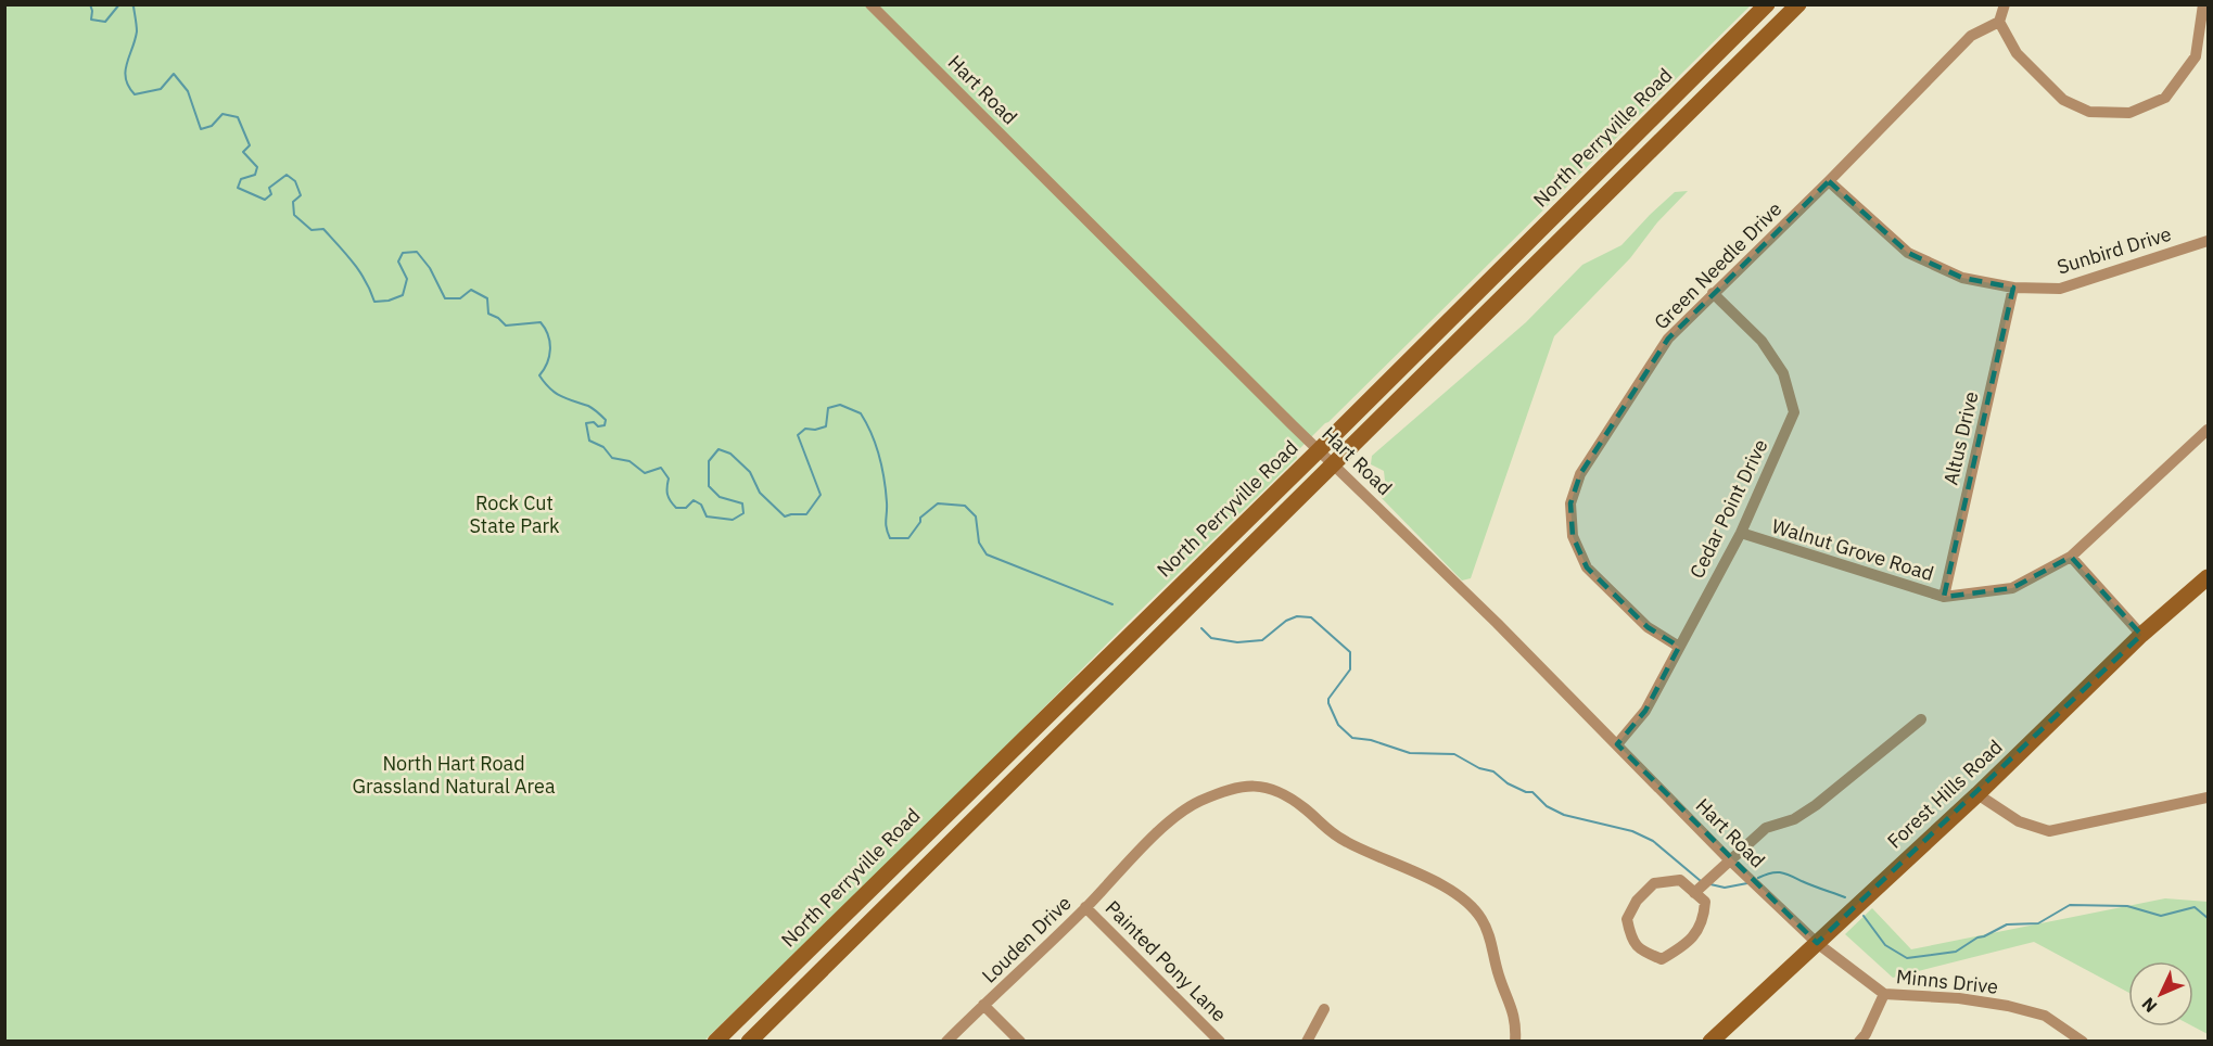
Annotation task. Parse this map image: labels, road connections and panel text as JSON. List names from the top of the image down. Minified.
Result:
{"streets":{"main road":["North Perryville Road","Forest Hills Road"],"street":["Hart Road","Sunbird Drive","Green Needle Drive","Altus Drive","Cedar Point Drive","Walnut Grove Road","Louden Drive","Painted Pony Lane","Minns Drive"]},"crossings":[["Hart Road","North Perryville Road"],["Hart Road","Cedar Point Drive"],["Hart Road","Forest Hills Road"],["Hart Road","Minns Drive"],["Sunbird Drive","Green Needle Drive"],["Sunbird Drive","Altus Drive"],["Green Needle Drive","Cedar Point Drive"],["Altus Drive","Walnut Grove Road"],["Cedar Point Drive","Walnut Grove Road"],["Forest Hills Road","Minns Drive"],["Louden Drive","Painted Pony Lane"]],"parks":["Rock Cut State Park","North Hart Road Grassland Natural Area"],"north":"bottom left"}
